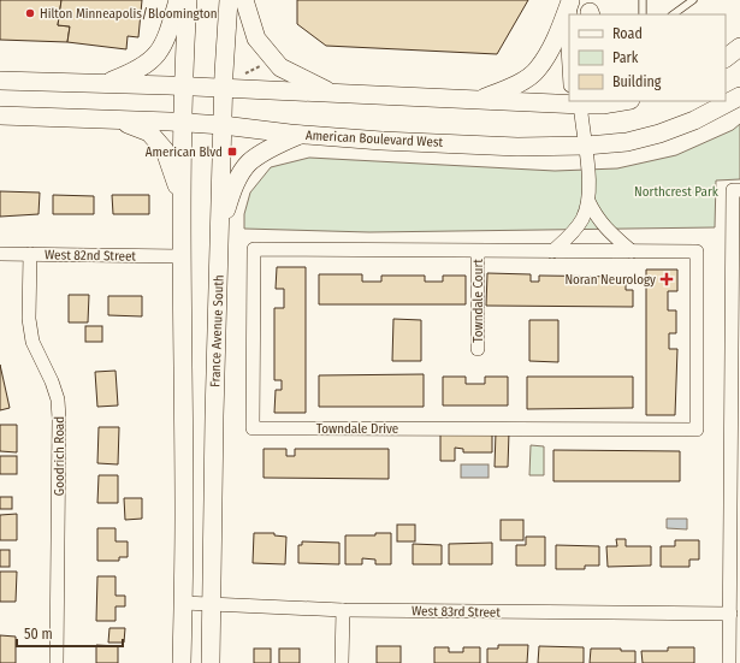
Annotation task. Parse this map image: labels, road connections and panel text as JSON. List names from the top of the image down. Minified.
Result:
{"streets":{"main road":["American Boulevard West","France Avenue South"],"street":["West 82nd Street","Towndale Court","Towndale Drive","Goodrich Road","West 83rd Street"]},"crossings":[["American Boulevard West","France Avenue South"],["West 82nd Street","Goodrich Road"],["Towndale Court","Towndale Drive"],["France Avenue South","West 83rd Street"]],"parks":["Northcrest Park"],"places":{"other":["Hilton Minneapolis/Bloomington"],"transit":["American Blvd"],"health":["Noran Neurology"]},"legend":["Road","Park","Building"],"scale_bar":"50 m"}
